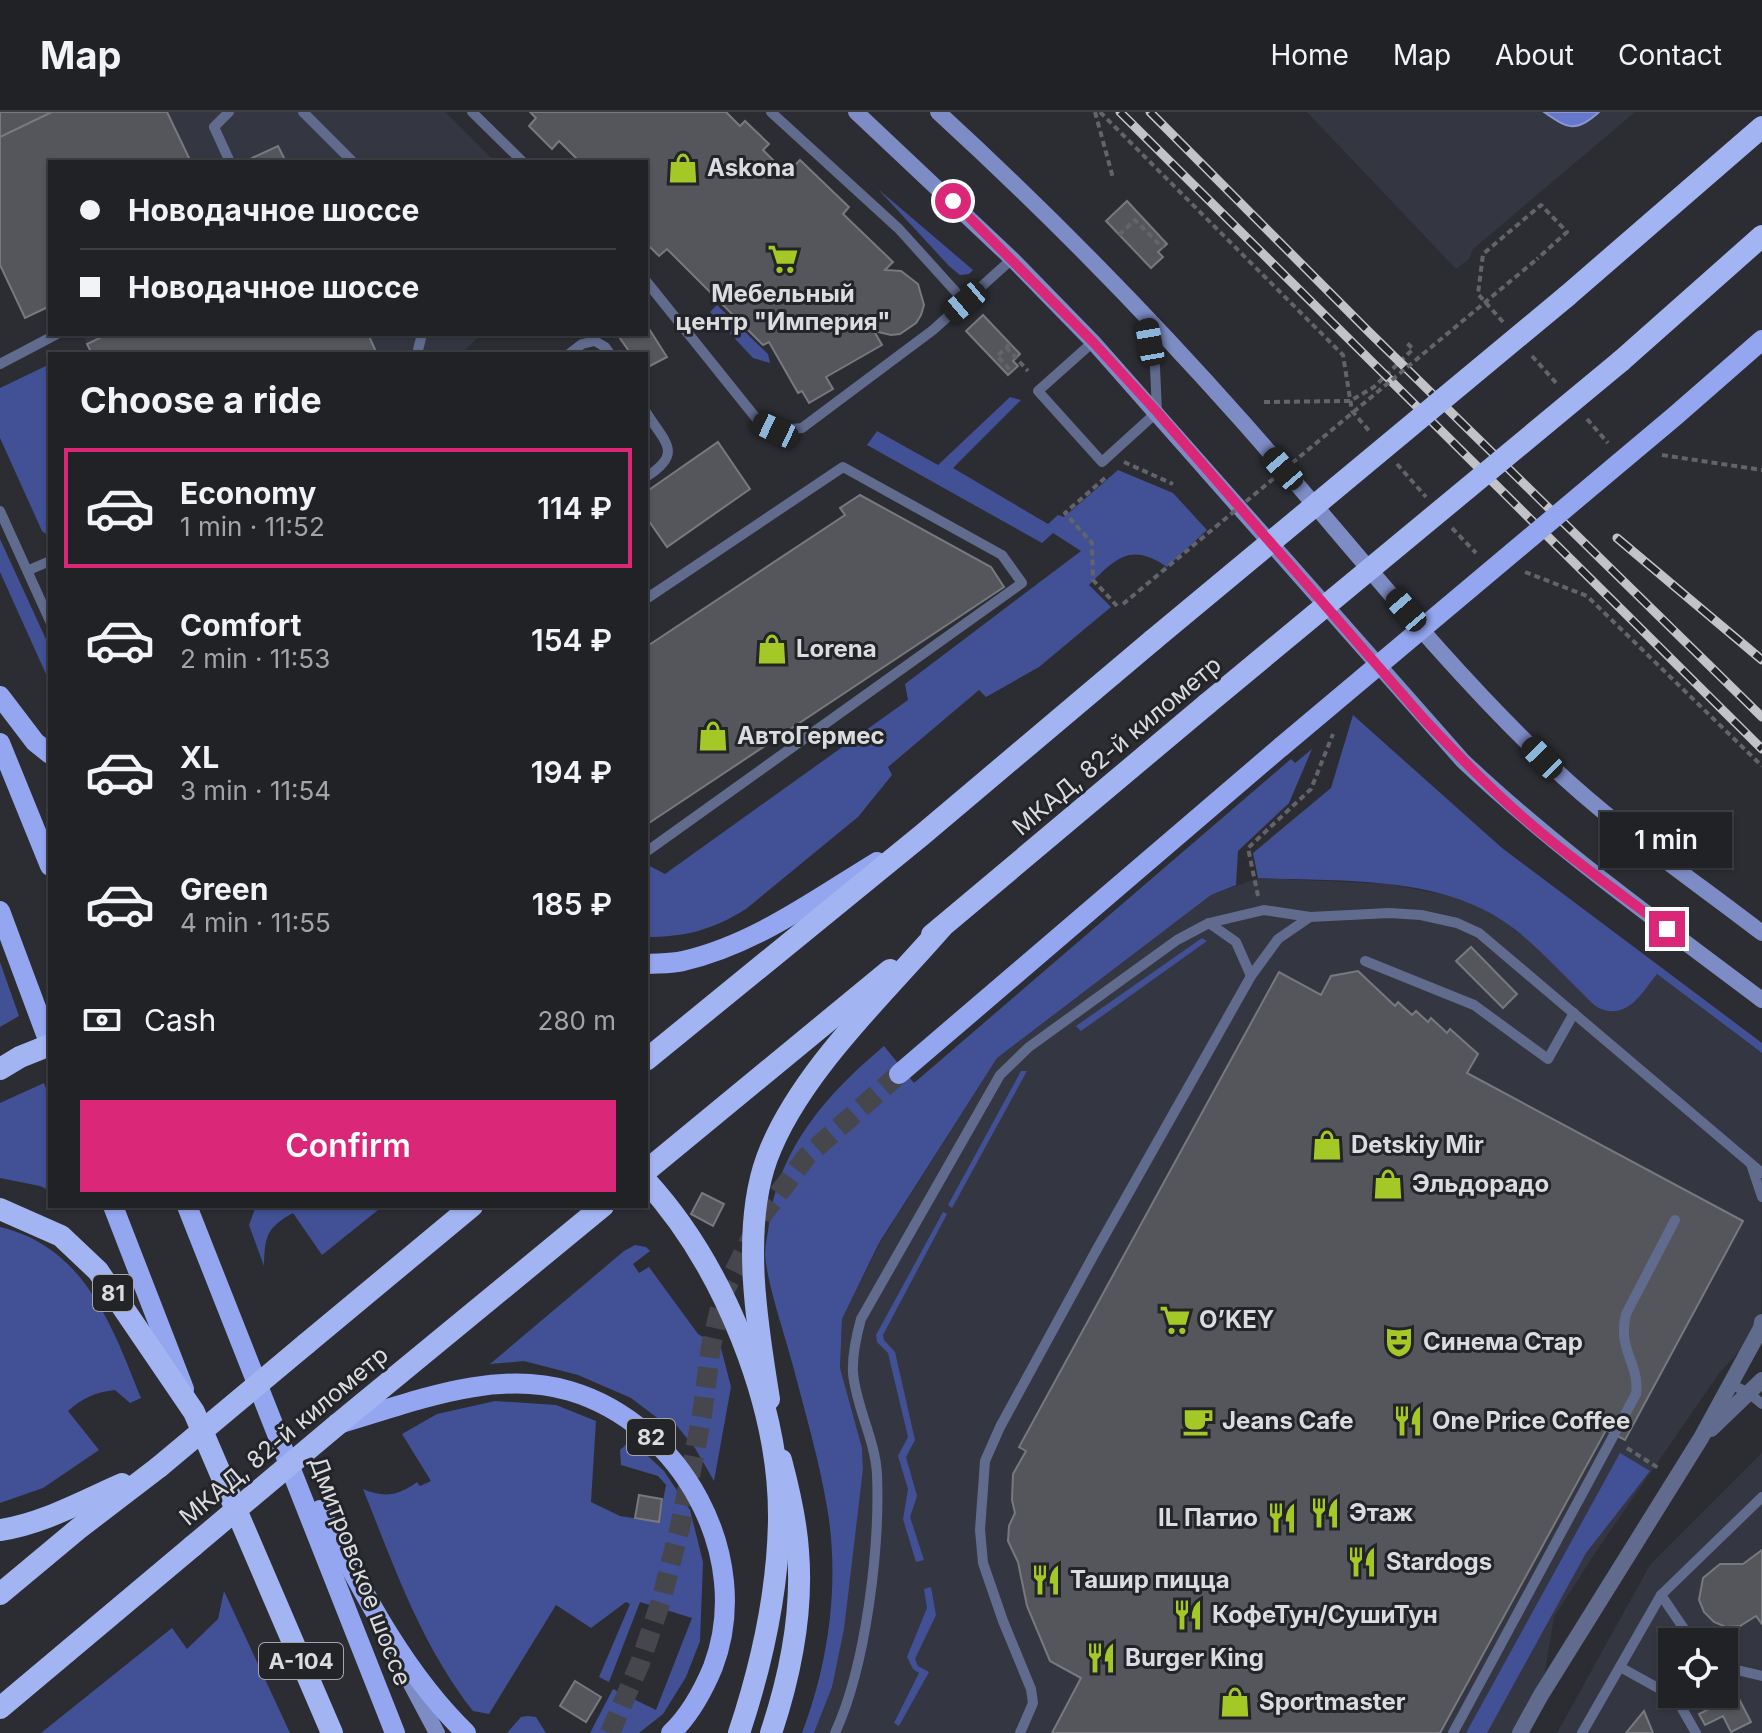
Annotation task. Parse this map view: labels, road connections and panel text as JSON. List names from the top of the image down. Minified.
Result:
{"streets":{"highway":["МКАД, 82-й километр","81","А-104"],"main road":["82","Дмитровское шоссе"]},"crossings":[["МКАД, 82-й километр","82"],["81","А-104"]],"places":{"shop":["Askona","Lorena","АвтоГермес","Detskiy Mir","Эльдорадо","Sportmaster"],"supermarket":["Мебельный центр \"Империя\"","O’KEY"],"theatre":["Синема Стар"],"cafe":["Jeans Cafe"],"restaurant":["One Price Coffee","Этаж","IL Патио","Stardogs","Ташир пицца","КофеТун/СушиТун","Burger King"]},"page":{"header":"Map","nav":["Home","Map","About","Contact"],"banner":["Новодачное шоссе","Новодачное шоссе"],"heading":"Choose a ride","list":[{"name":"Economy","note":"1 min · 11:52","value":"114 ₽"},{"name":"Comfort","note":"2 min · 11:53","value":"154 ₽"},{"name":"XL","note":"3 min · 11:54","value":"194 ₽"},{"name":"Green","note":"4 min · 11:55","value":"185 ₽"}],"bubble":"1 min","pay":["Cash","280 m"],"buttons":"Confirm"}}
